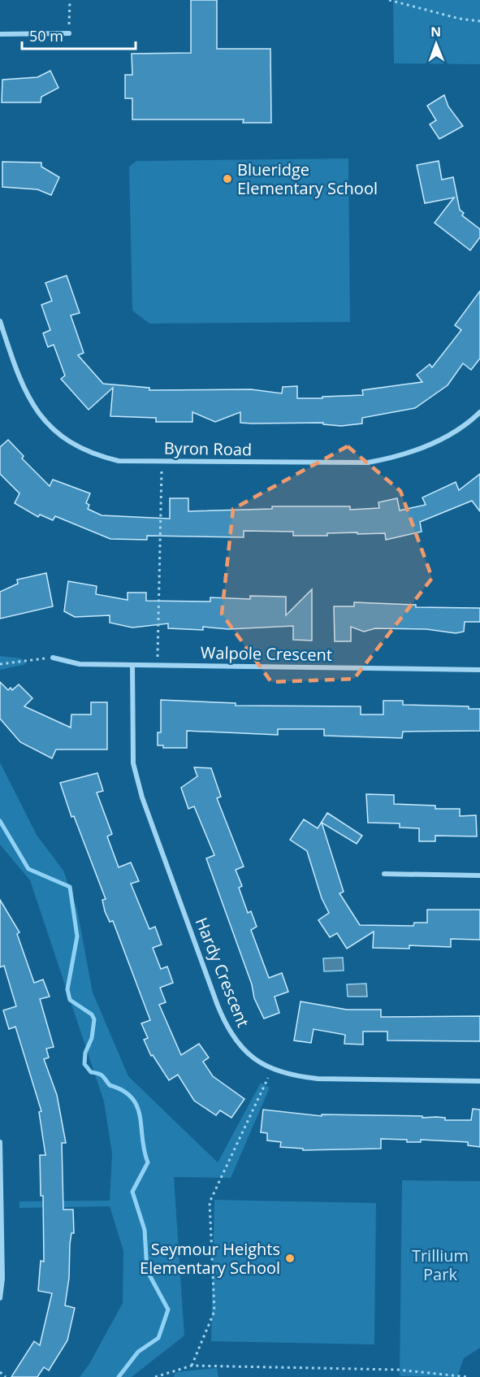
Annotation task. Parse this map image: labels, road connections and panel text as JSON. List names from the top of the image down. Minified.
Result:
{"streets":{"street":["Byron Road","Walpole Crescent","Hardy Crescent"]},"crossings":[["Walpole Crescent","Hardy Crescent"]],"parks":["Trillium Park"],"places":["Blueridge Elementary School","Seymour Heights Elementary School"],"scale_bar":"50 m","north":"top"}
